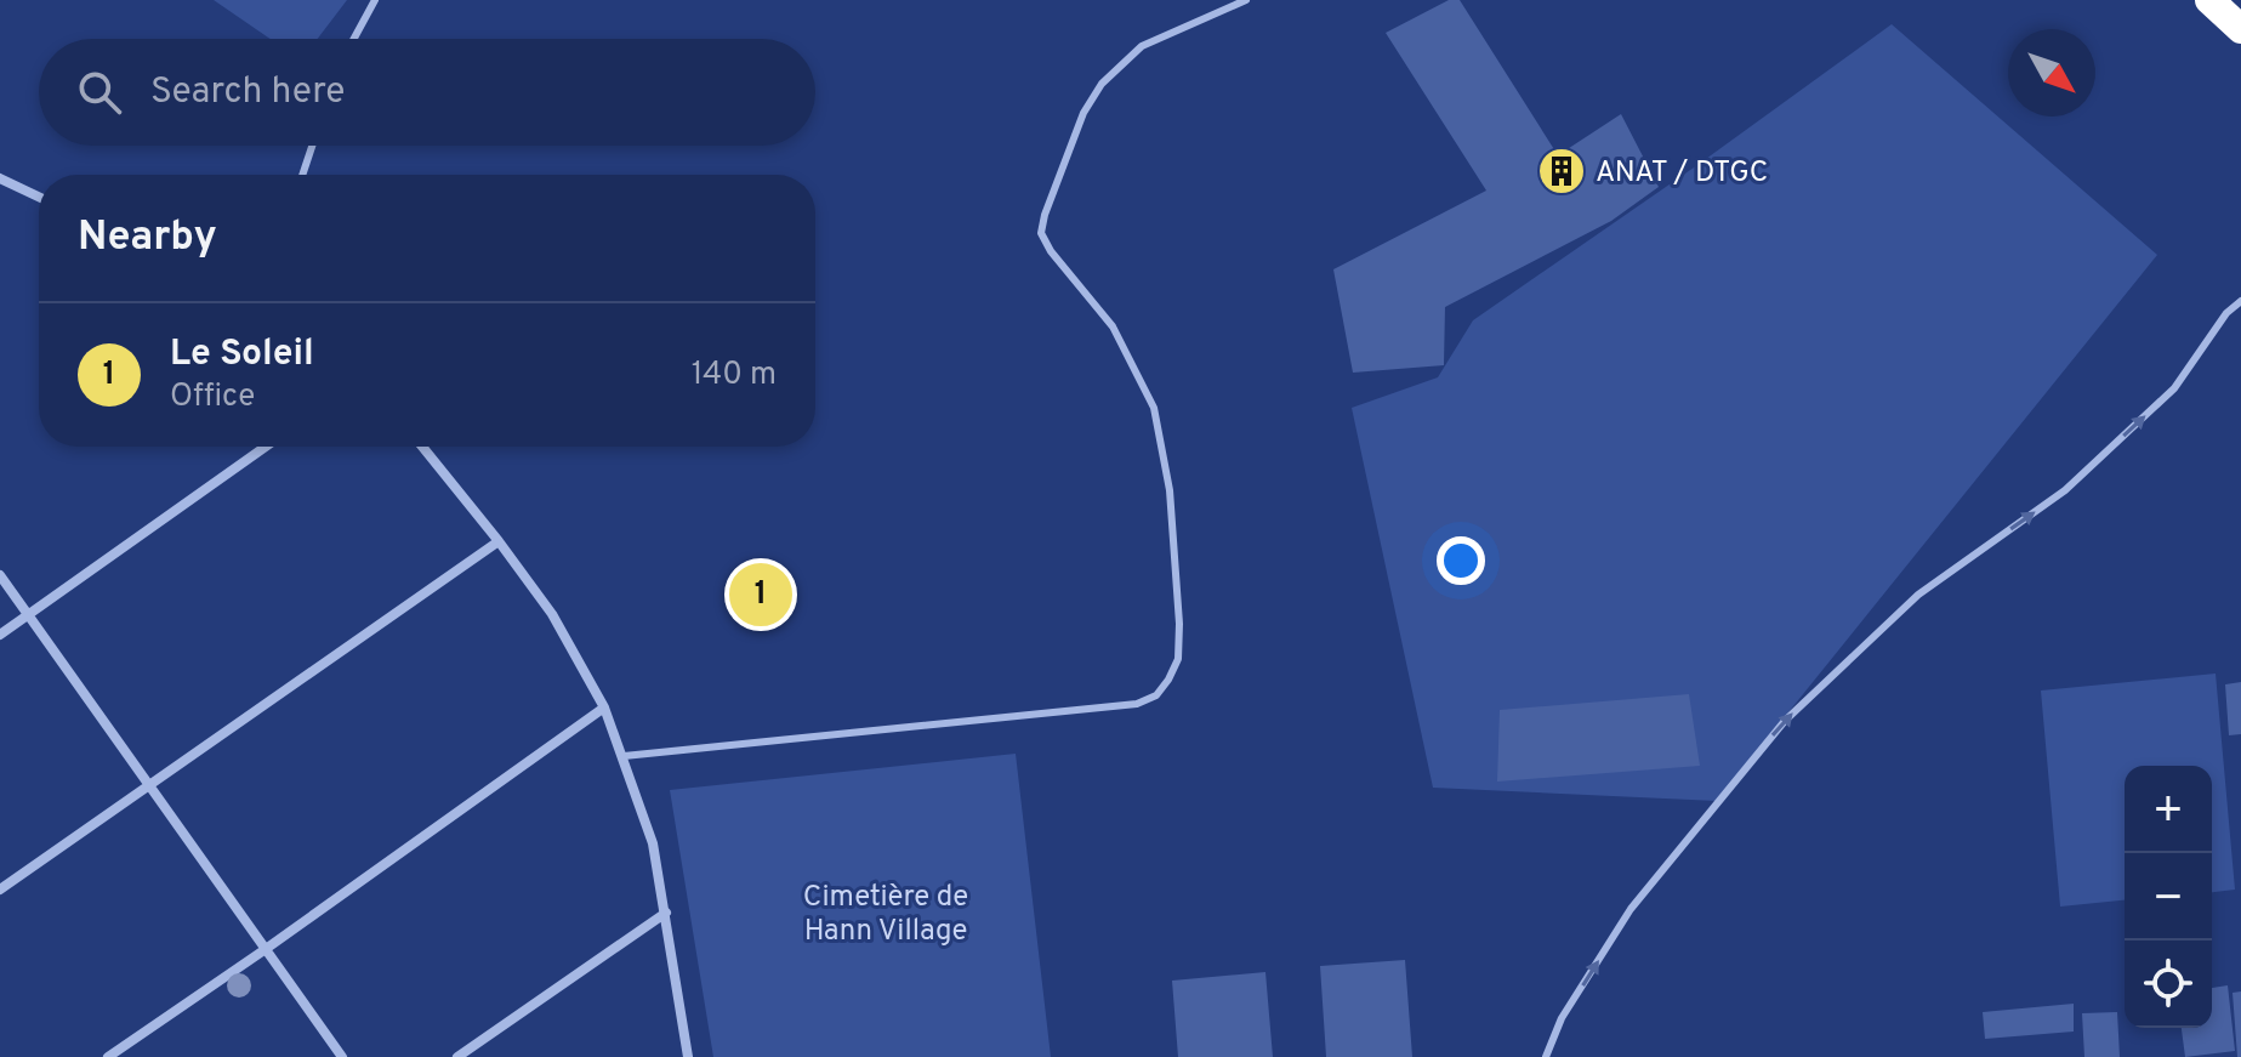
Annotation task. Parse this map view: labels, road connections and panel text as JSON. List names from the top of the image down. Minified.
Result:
{"parks":["Cimetière de Hann Village"],"places":{"building":["ANAT / DTGC"]},"north":"bottom right","page":{"search":"Search here","heading":"Nearby","list":[{"mark":"1","name":"Le Soleil","note":"Office","value":"140 m"}],"pins":"1","map_buttons":["+","−"]}}
